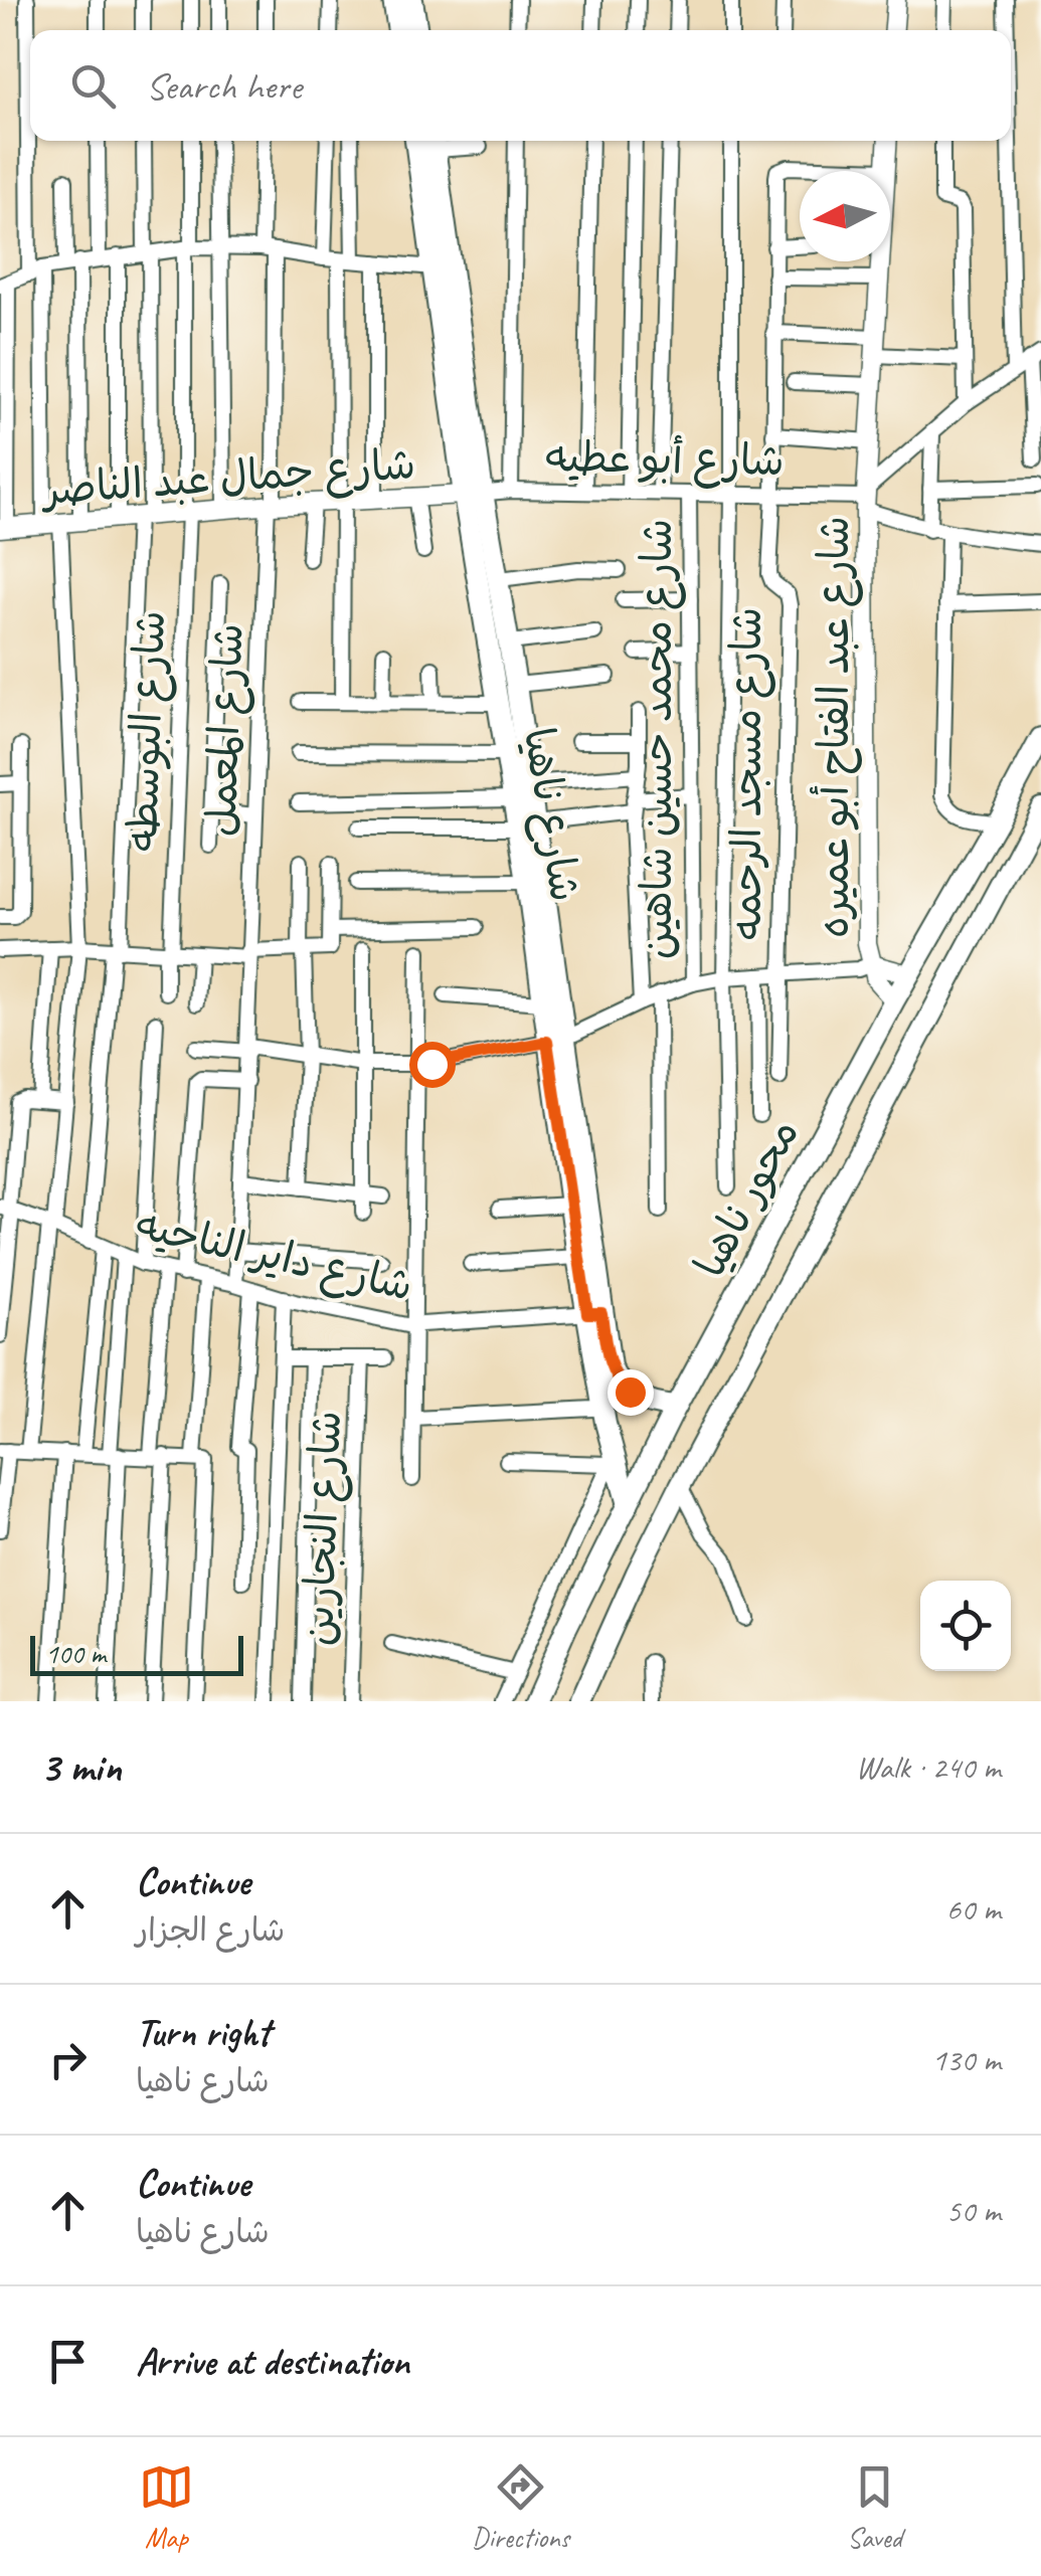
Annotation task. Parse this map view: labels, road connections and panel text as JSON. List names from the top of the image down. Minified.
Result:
{"streets":{"main road":["شارع ناهيا","محور ناهيا"],"street":["شارع أبو عطيه","شارع جمال عبد الناصر","شارع عبد الفتاح أبو عميره","شارع المعمل","شارع البوسطه","شارع محمد حسين شاهين","شارع مسجد الرحمه","شارع داير الناحيه","شارع النجارين"]},"crossings":[["شارع أبو عطيه","شارع جمال عبد الناصر"],["شارع أبو عطيه","شارع عبد الفتاح أبو عميره"],["شارع أبو عطيه","شارع محمد حسين شاهين"],["شارع أبو عطيه","شارع مسجد الرحمه"],["شارع أبو عطيه","شارع ناهيا"],["شارع جمال عبد الناصر","شارع المعمل"],["شارع جمال عبد الناصر","شارع البوسطه"],["شارع جمال عبد الناصر","شارع ناهيا"],["شارع عبد الفتاح أبو عميره","شارع مسجد الرحمه"],["شارع عبد الفتاح أبو عميره","محور ناهيا"],["شارع المعمل","شارع داير الناحيه"],["شارع ناهيا","محور ناهيا"],["شارع ناهيا","شارع داير الناحيه"]],"scale_bar":"100 m","north":"left","page":{"search":"Search here","scale":"100 m","heading":["3 min","Walk · 240 m"],"list":[["Continue","شارع الجزار","60 m"],["Turn right","شارع ناهيا","130 m"],["Continue","شارع ناهيا","50 m"],"Arrive at destination"],"nav":["Map","Directions","Saved"]}}
